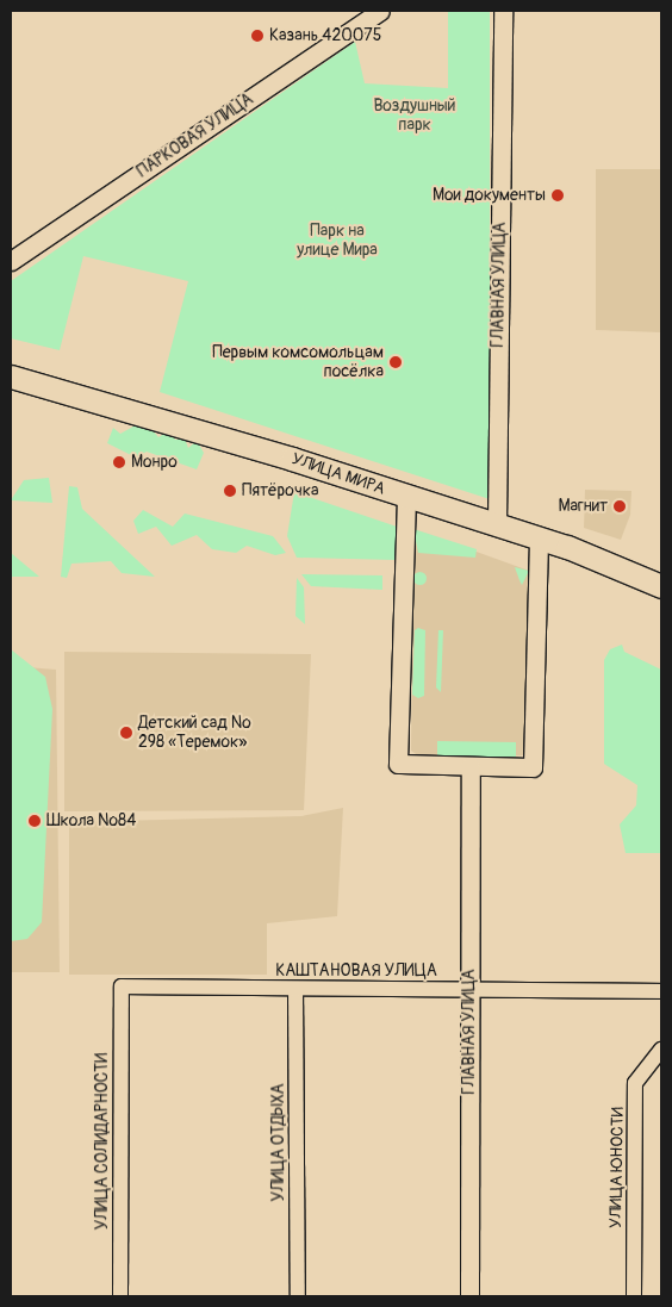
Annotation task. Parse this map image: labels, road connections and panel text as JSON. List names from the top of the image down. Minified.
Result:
{"streets":{"main road":["УЛИЦА МИРА"],"street":["ПАРКОВАЯ УЛИЦА","ГЛАВНАЯ УЛИЦА","КАШТАНОВАЯ УЛИЦА","УЛИЦА СОЛИДАРНОСТИ","УЛИЦА ОТДЫХА","УЛИЦА ЮНОСТИ"]},"crossings":[["ГЛАВНАЯ УЛИЦА","УЛИЦА МИРА"],["ГЛАВНАЯ УЛИЦА","КАШТАНОВАЯ УЛИЦА"],["КАШТАНОВАЯ УЛИЦА","УЛИЦА СОЛИДАРНОСТИ"],["КАШТАНОВАЯ УЛИЦА","УЛИЦА ОТДЫХА"]],"parks":["Воздушный парк","Парк на улице Мира"],"places":["Казань 420075","Мои документы","Первым комсомольцам посёлка","Монро","Пятёрочка","Магнит","Детский сад № 298 «Теремок»","Школа №84"]}
